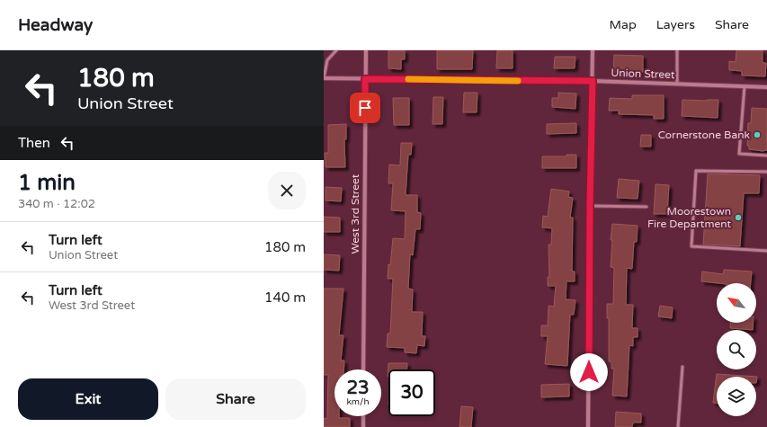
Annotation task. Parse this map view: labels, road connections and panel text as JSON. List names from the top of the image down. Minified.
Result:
{"streets":{"street":["Union Street","West 3rd Street"]},"crossings":[["Union Street","West 3rd Street"]],"places":["Cornerstone Bank","Moorestown Fire Department"],"north":"top left","page":{"header":"Headway","nav":["Map","Layers","Share"],"turn":["180 m","Union Street"],"then":"Then","heading":["1 min","340 m · 12:02"],"list":[{"name":"Turn left","note":"Union Street","value":"180 m"},{"name":"Turn left","note":"West 3rd Street","value":"140 m"}],"speed":"23 km/h","limit":"30","buttons":["Exit","Share"]}}
